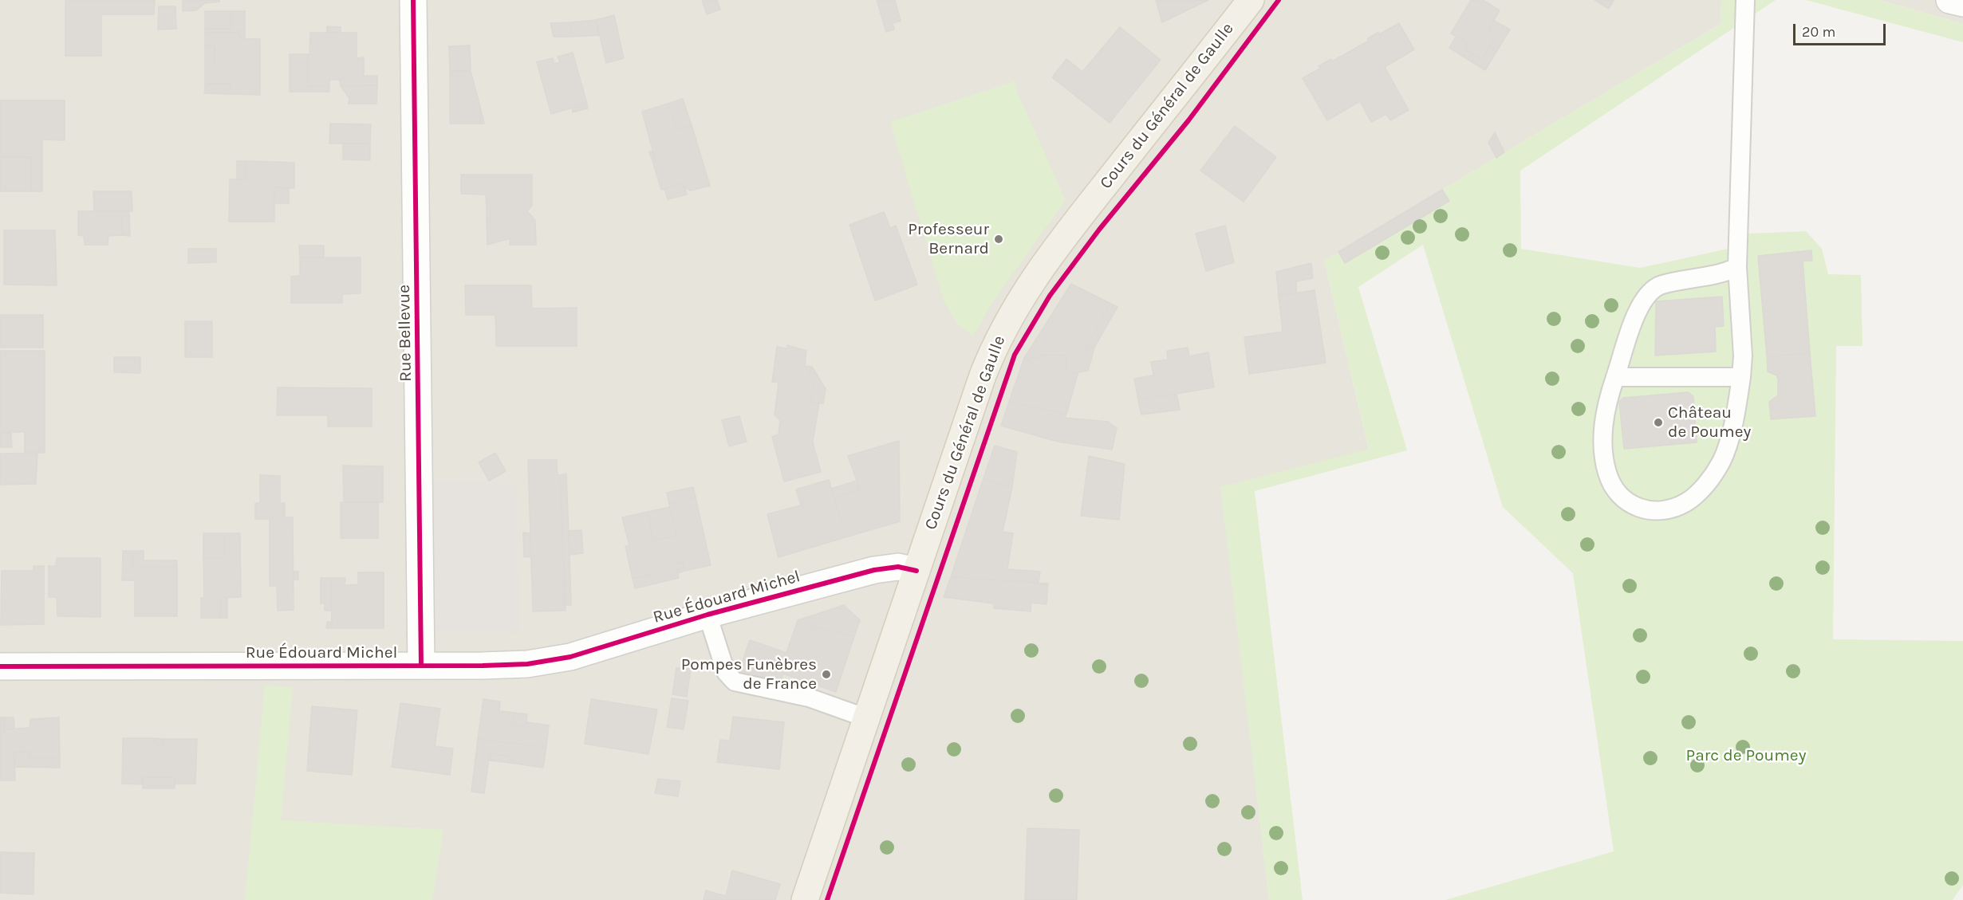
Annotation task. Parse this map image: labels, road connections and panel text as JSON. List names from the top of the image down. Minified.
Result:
{"streets":{"main road":["Cours du Général de Gaulle"],"street":["Rue Bellevue","Rue Édouard Michel"]},"crossings":[["Cours du Général de Gaulle","Rue Édouard Michel"],["Rue Bellevue","Rue Édouard Michel"]],"parks":["Parc de Poumey"],"places":["Professeur Bernard","Château de Poumey","Pompes Funèbres de France"],"scale_bar":"20 m"}
